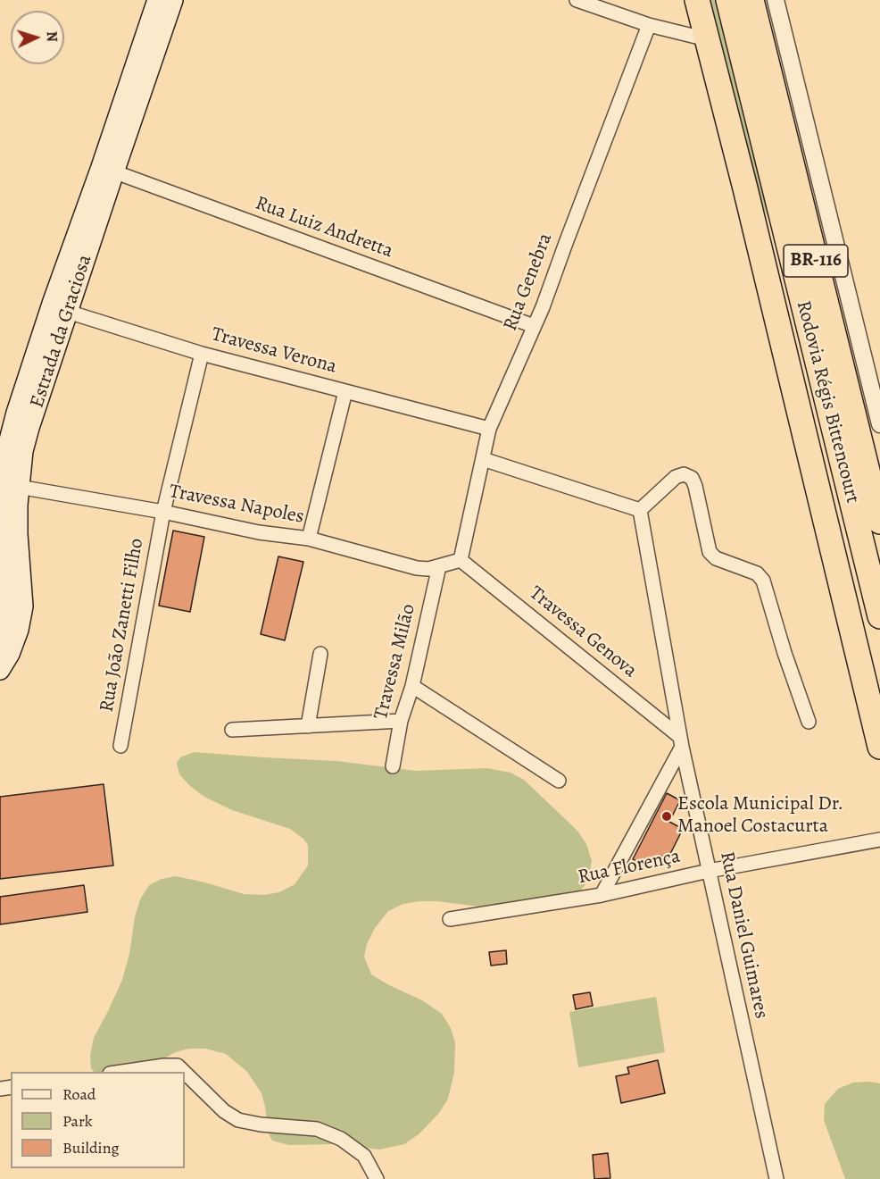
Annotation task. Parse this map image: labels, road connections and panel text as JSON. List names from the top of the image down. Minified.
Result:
{"streets":{"highway":["BR-116","Rodovia Régis Bittencourt"],"main road":["Estrada da Graciosa"],"street":["Rua Luiz Andretta","Rua Genebra","Travessa Verona","Travessa Napoles","Rua João Zanetti Filho","Travessa Genova","Travessa Milão","Rua Florença","Rua Daniel Guimares"]},"crossings":[["Rua Luiz Andretta","Rua Genebra"],["Rua Luiz Andretta","Estrada da Graciosa"],["Rua Genebra","Travessa Verona"],["Rua Genebra","Travessa Napoles"],["Rua Genebra","Travessa Genova"],["Estrada da Graciosa","Travessa Verona"],["Estrada da Graciosa","Travessa Napoles"],["Travessa Verona","Rua João Zanetti Filho"],["Travessa Napoles","Rua João Zanetti Filho"],["Travessa Napoles","Travessa Genova"],["Travessa Napoles","Travessa Milão"],["Travessa Genova","Rua Daniel Guimares"],["Rua Florença","Rua Daniel Guimares"]],"places":["Escola Municipal Dr. Manoel Costacurta"],"legend":["Road","Park","Building"],"north":"right"}
